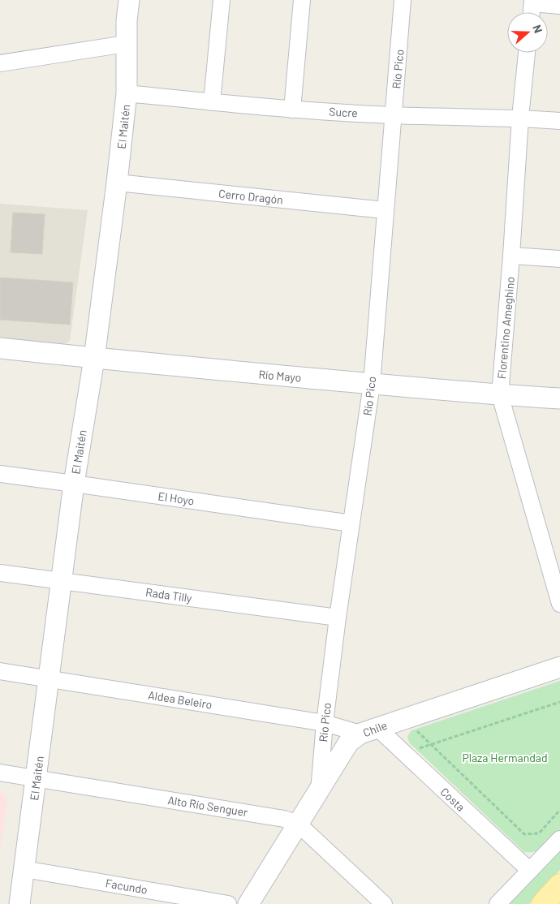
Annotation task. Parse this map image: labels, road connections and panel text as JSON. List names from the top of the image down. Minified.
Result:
{"streets":{"street":["Río Pico","Sucre","El Maitén","Cerro Dragón","Florentino Ameghino","Río Mayo","El Hoyo","Rada Tilly","Aldea Beleiro","Chile","Costa","Alto Río Senguer","Facundo"]},"crossings":[["Río Pico","Sucre"],["Río Pico","Cerro Dragón"],["Río Pico","Río Mayo"],["Río Pico","El Hoyo"],["Río Pico","Rada Tilly"],["Río Pico","Aldea Beleiro"],["Río Pico","Chile"],["Sucre","El Maitén"],["Sucre","Florentino Ameghino"],["El Maitén","Cerro Dragón"],["El Maitén","Río Mayo"],["El Maitén","El Hoyo"],["El Maitén","Rada Tilly"],["El Maitén","Aldea Beleiro"],["El Maitén","Alto Río Senguer"],["El Maitén","Facundo"],["Florentino Ameghino","Río Mayo"],["Aldea Beleiro","Chile"],["Aldea Beleiro","Costa"],["Chile","Costa"],["Chile","Alto Río Senguer"]],"parks":["Plaza Hermandad"],"north":"right"}
